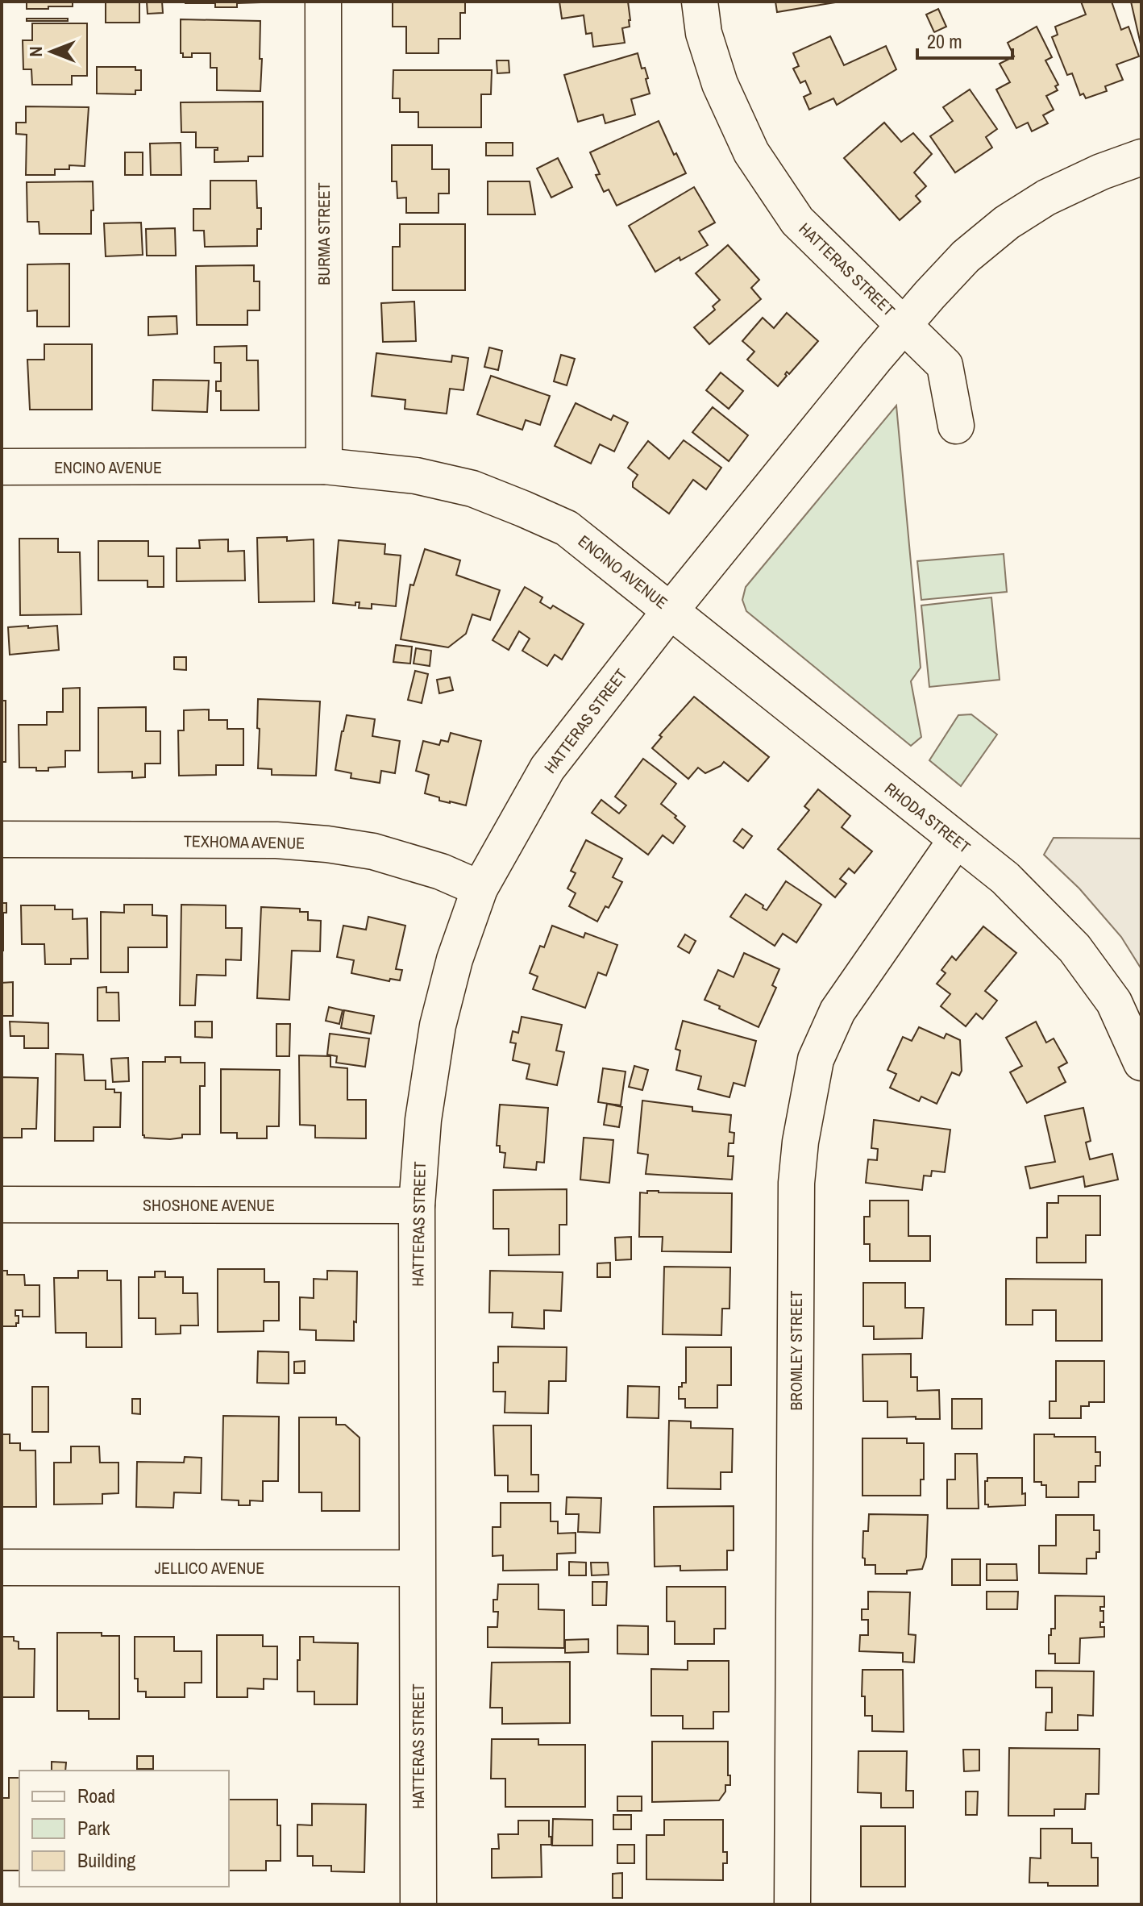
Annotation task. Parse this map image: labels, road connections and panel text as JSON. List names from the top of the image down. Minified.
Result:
{"streets":{"street":["BURMA STREET","HATTERAS STREET","ENCINO AVENUE","RHODA STREET","TEXHOMA AVENUE","SHOSHONE AVENUE","BROMLEY STREET","JELLICO AVENUE"]},"crossings":[["BURMA STREET","ENCINO AVENUE"],["HATTERAS STREET","ENCINO AVENUE"],["HATTERAS STREET","RHODA STREET"],["HATTERAS STREET","TEXHOMA AVENUE"],["HATTERAS STREET","SHOSHONE AVENUE"],["HATTERAS STREET","JELLICO AVENUE"],["ENCINO AVENUE","RHODA STREET"],["RHODA STREET","BROMLEY STREET"]],"legend":["Road","Park","Building"],"scale_bar":"20 m","north":"left"}
